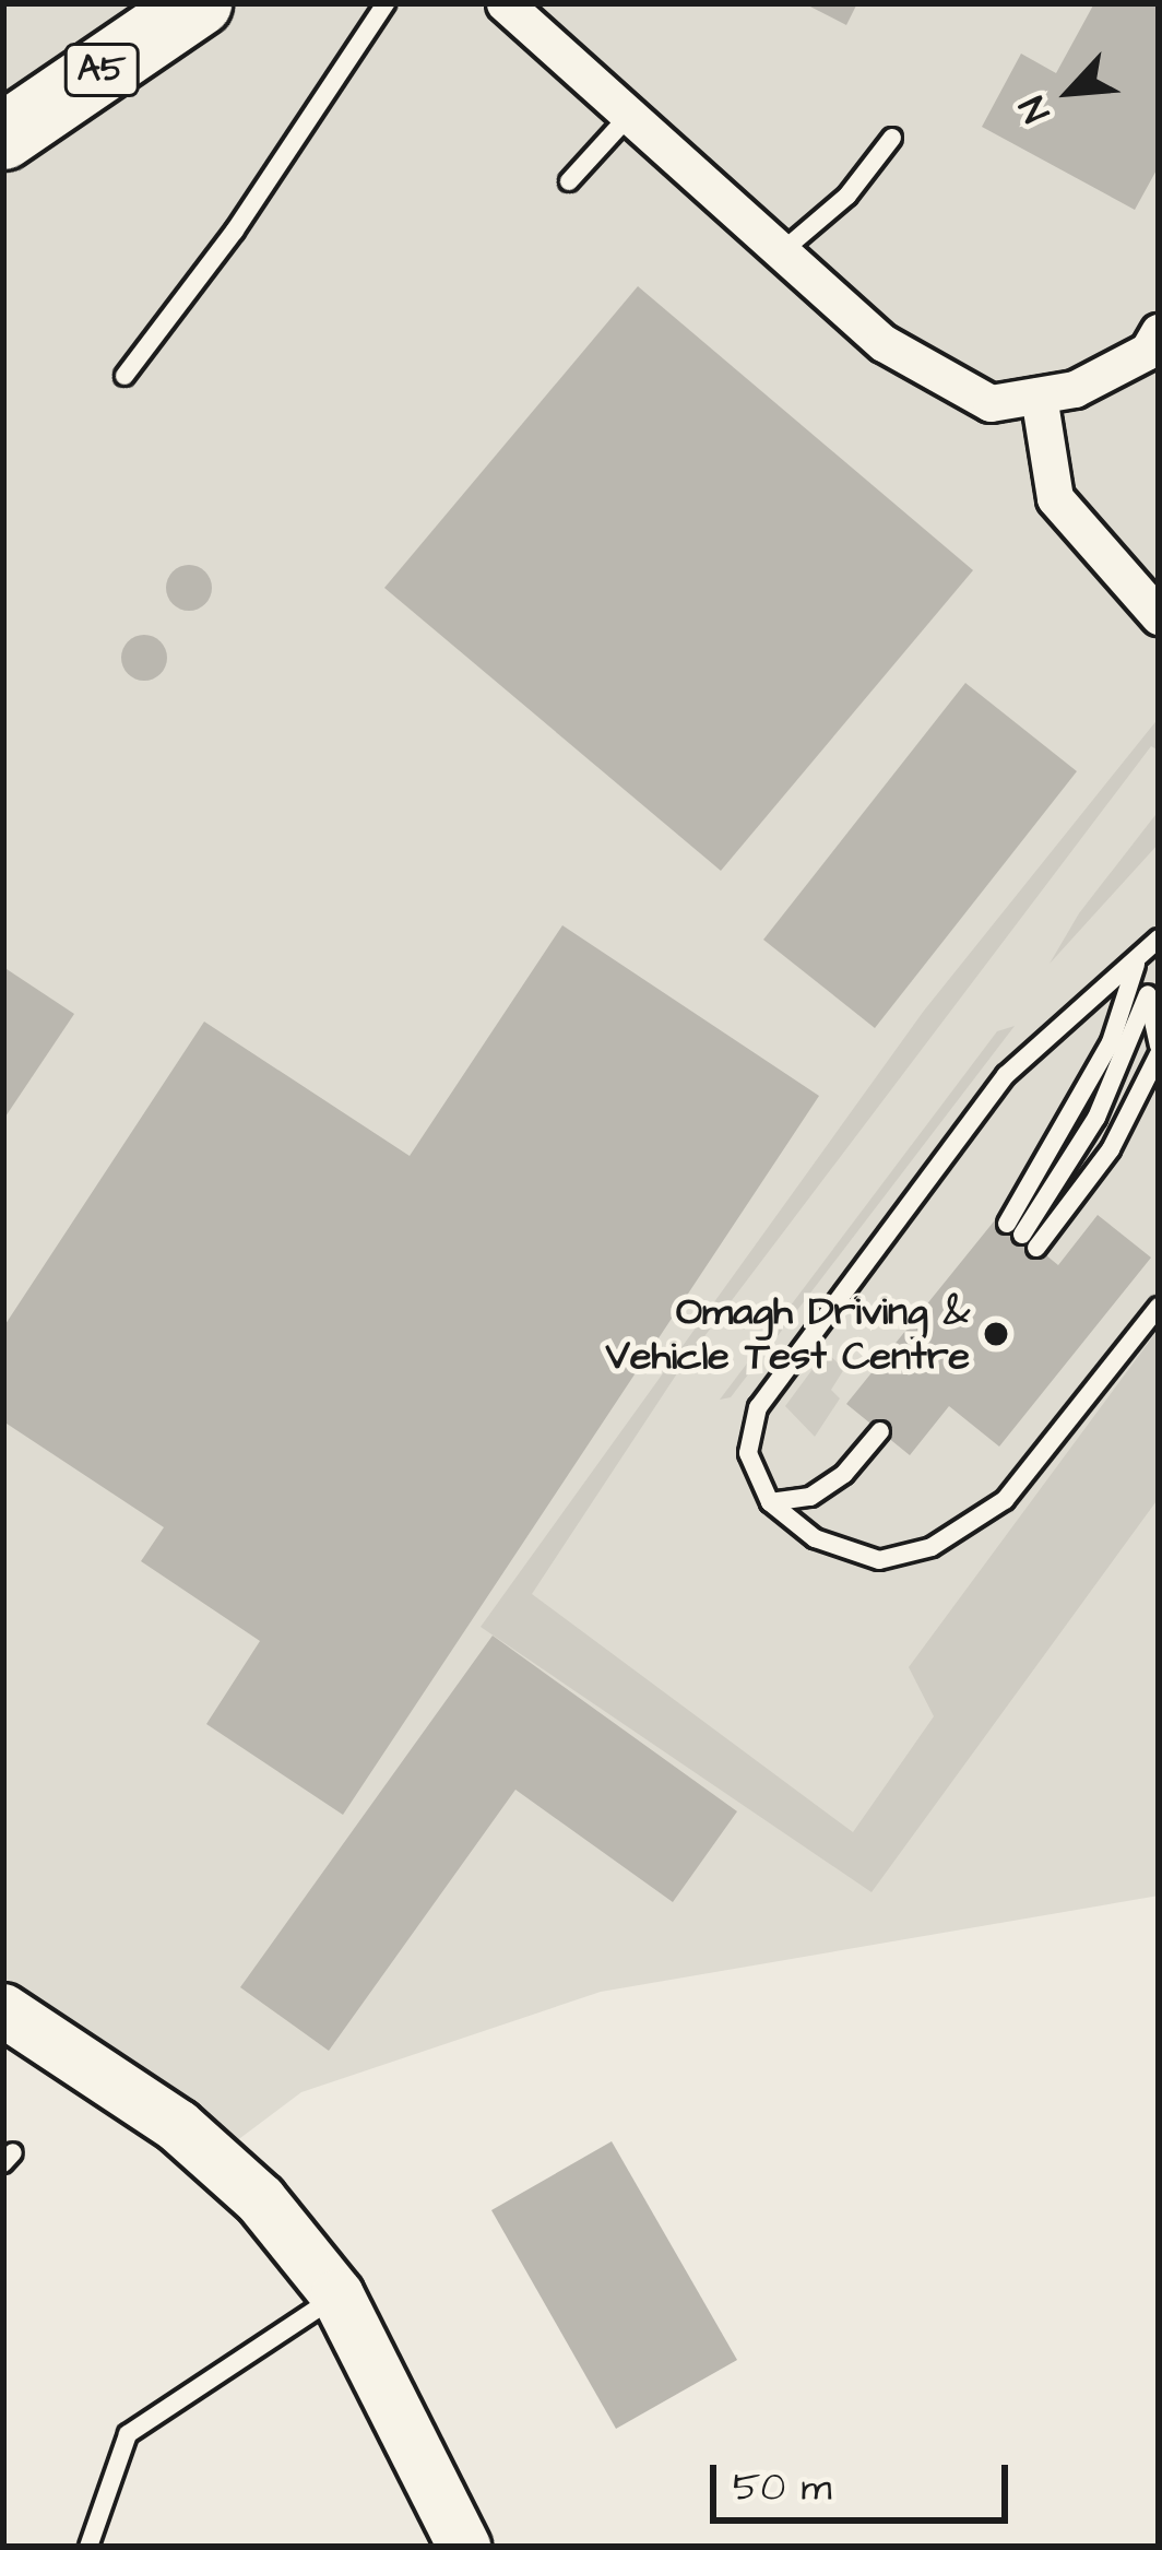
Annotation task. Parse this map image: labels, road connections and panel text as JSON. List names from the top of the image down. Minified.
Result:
{"streets":{"highway":["A5"]},"places":["Omagh Driving & Vehicle Test Centre"],"scale_bar":"50 m","north":"bottom left"}
